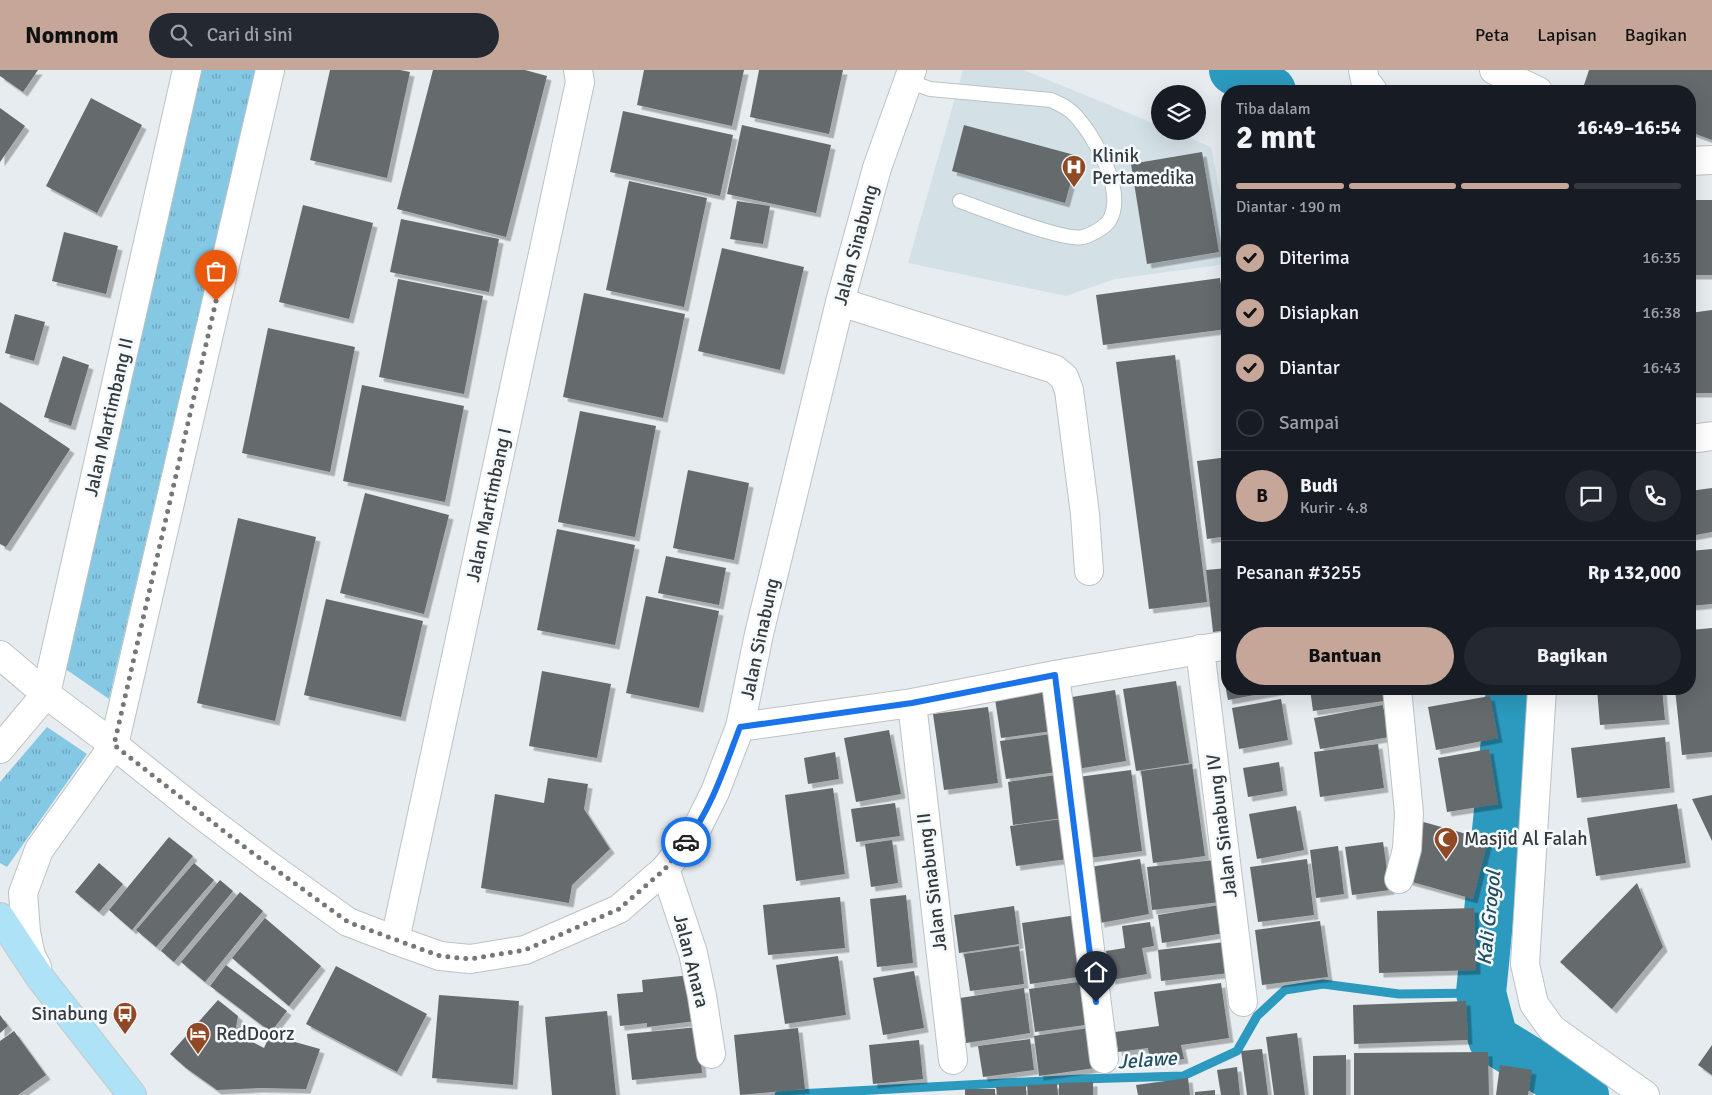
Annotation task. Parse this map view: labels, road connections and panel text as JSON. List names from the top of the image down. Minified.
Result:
{"streets":{"street":["Jalan Sinabung","Jalan Martimbang II","Jalan Martimbang I","Jalan Sinabung IV","Jalan Sinabung II","Jalan Anara"]},"crossings":[["Jalan Sinabung","Jalan Martimbang II"],["Jalan Sinabung","Jalan Martimbang I"],["Jalan Sinabung","Jalan Anara"]],"water":["Kali Grogol","Jelawe"],"places":{"hospital":["Klinik Pertamedika"],"mosque":["Masjid Al Falah"],"bus stop":["Sinabung"],"hotel":["RedDoorz"]},"page":{"header":"Nomnom","search":"Cari di sini","nav":["Peta","Lapisan","Bagikan"],"heading":["2 mnt","Tiba dalam","16:49–16:54"],"panel":["Budi","Kurir · 4.8","Pesanan #3255","Rp 132,000"],"bar":"Diantar · 190 m","list":[["Diterima","16:35"],["Disiapkan","16:38"],["Diantar","16:43"],"Sampai"],"round":"B","buttons":["Bantuan","Bagikan"]}}
